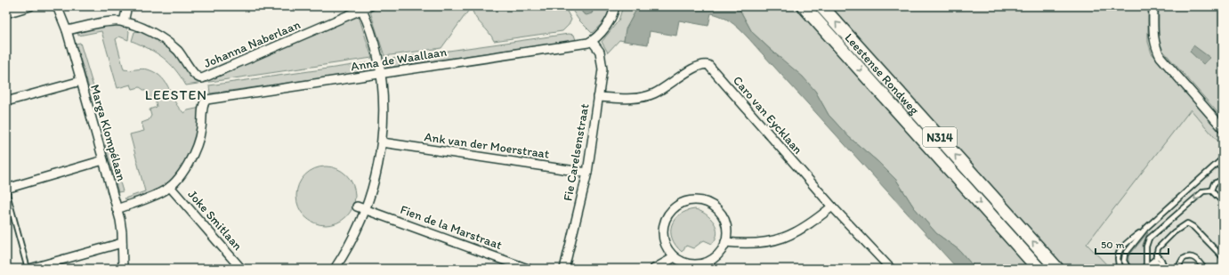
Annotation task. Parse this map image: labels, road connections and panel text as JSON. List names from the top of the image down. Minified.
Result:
{"streets":{"main road":["Leestense Rondweg","N314"],"street":["Johanna Naberlaan","Anna de Waallaan","Caro van Eycklaan","Marga Klompélaan","Ank van der Moerstraat","Fie Carelsenstraat","Joke Smitlaan","Fien de la Marstraat"]},"crossings":[["Anna de Waallaan","Fie Carelsenstraat"],["Anna de Waallaan","Joke Smitlaan"],["Caro van Eycklaan","Fie Carelsenstraat"],["Ank van der Moerstraat","Fie Carelsenstraat"]],"districts":["LEESTEN"],"scale_bar":"50 m"}
